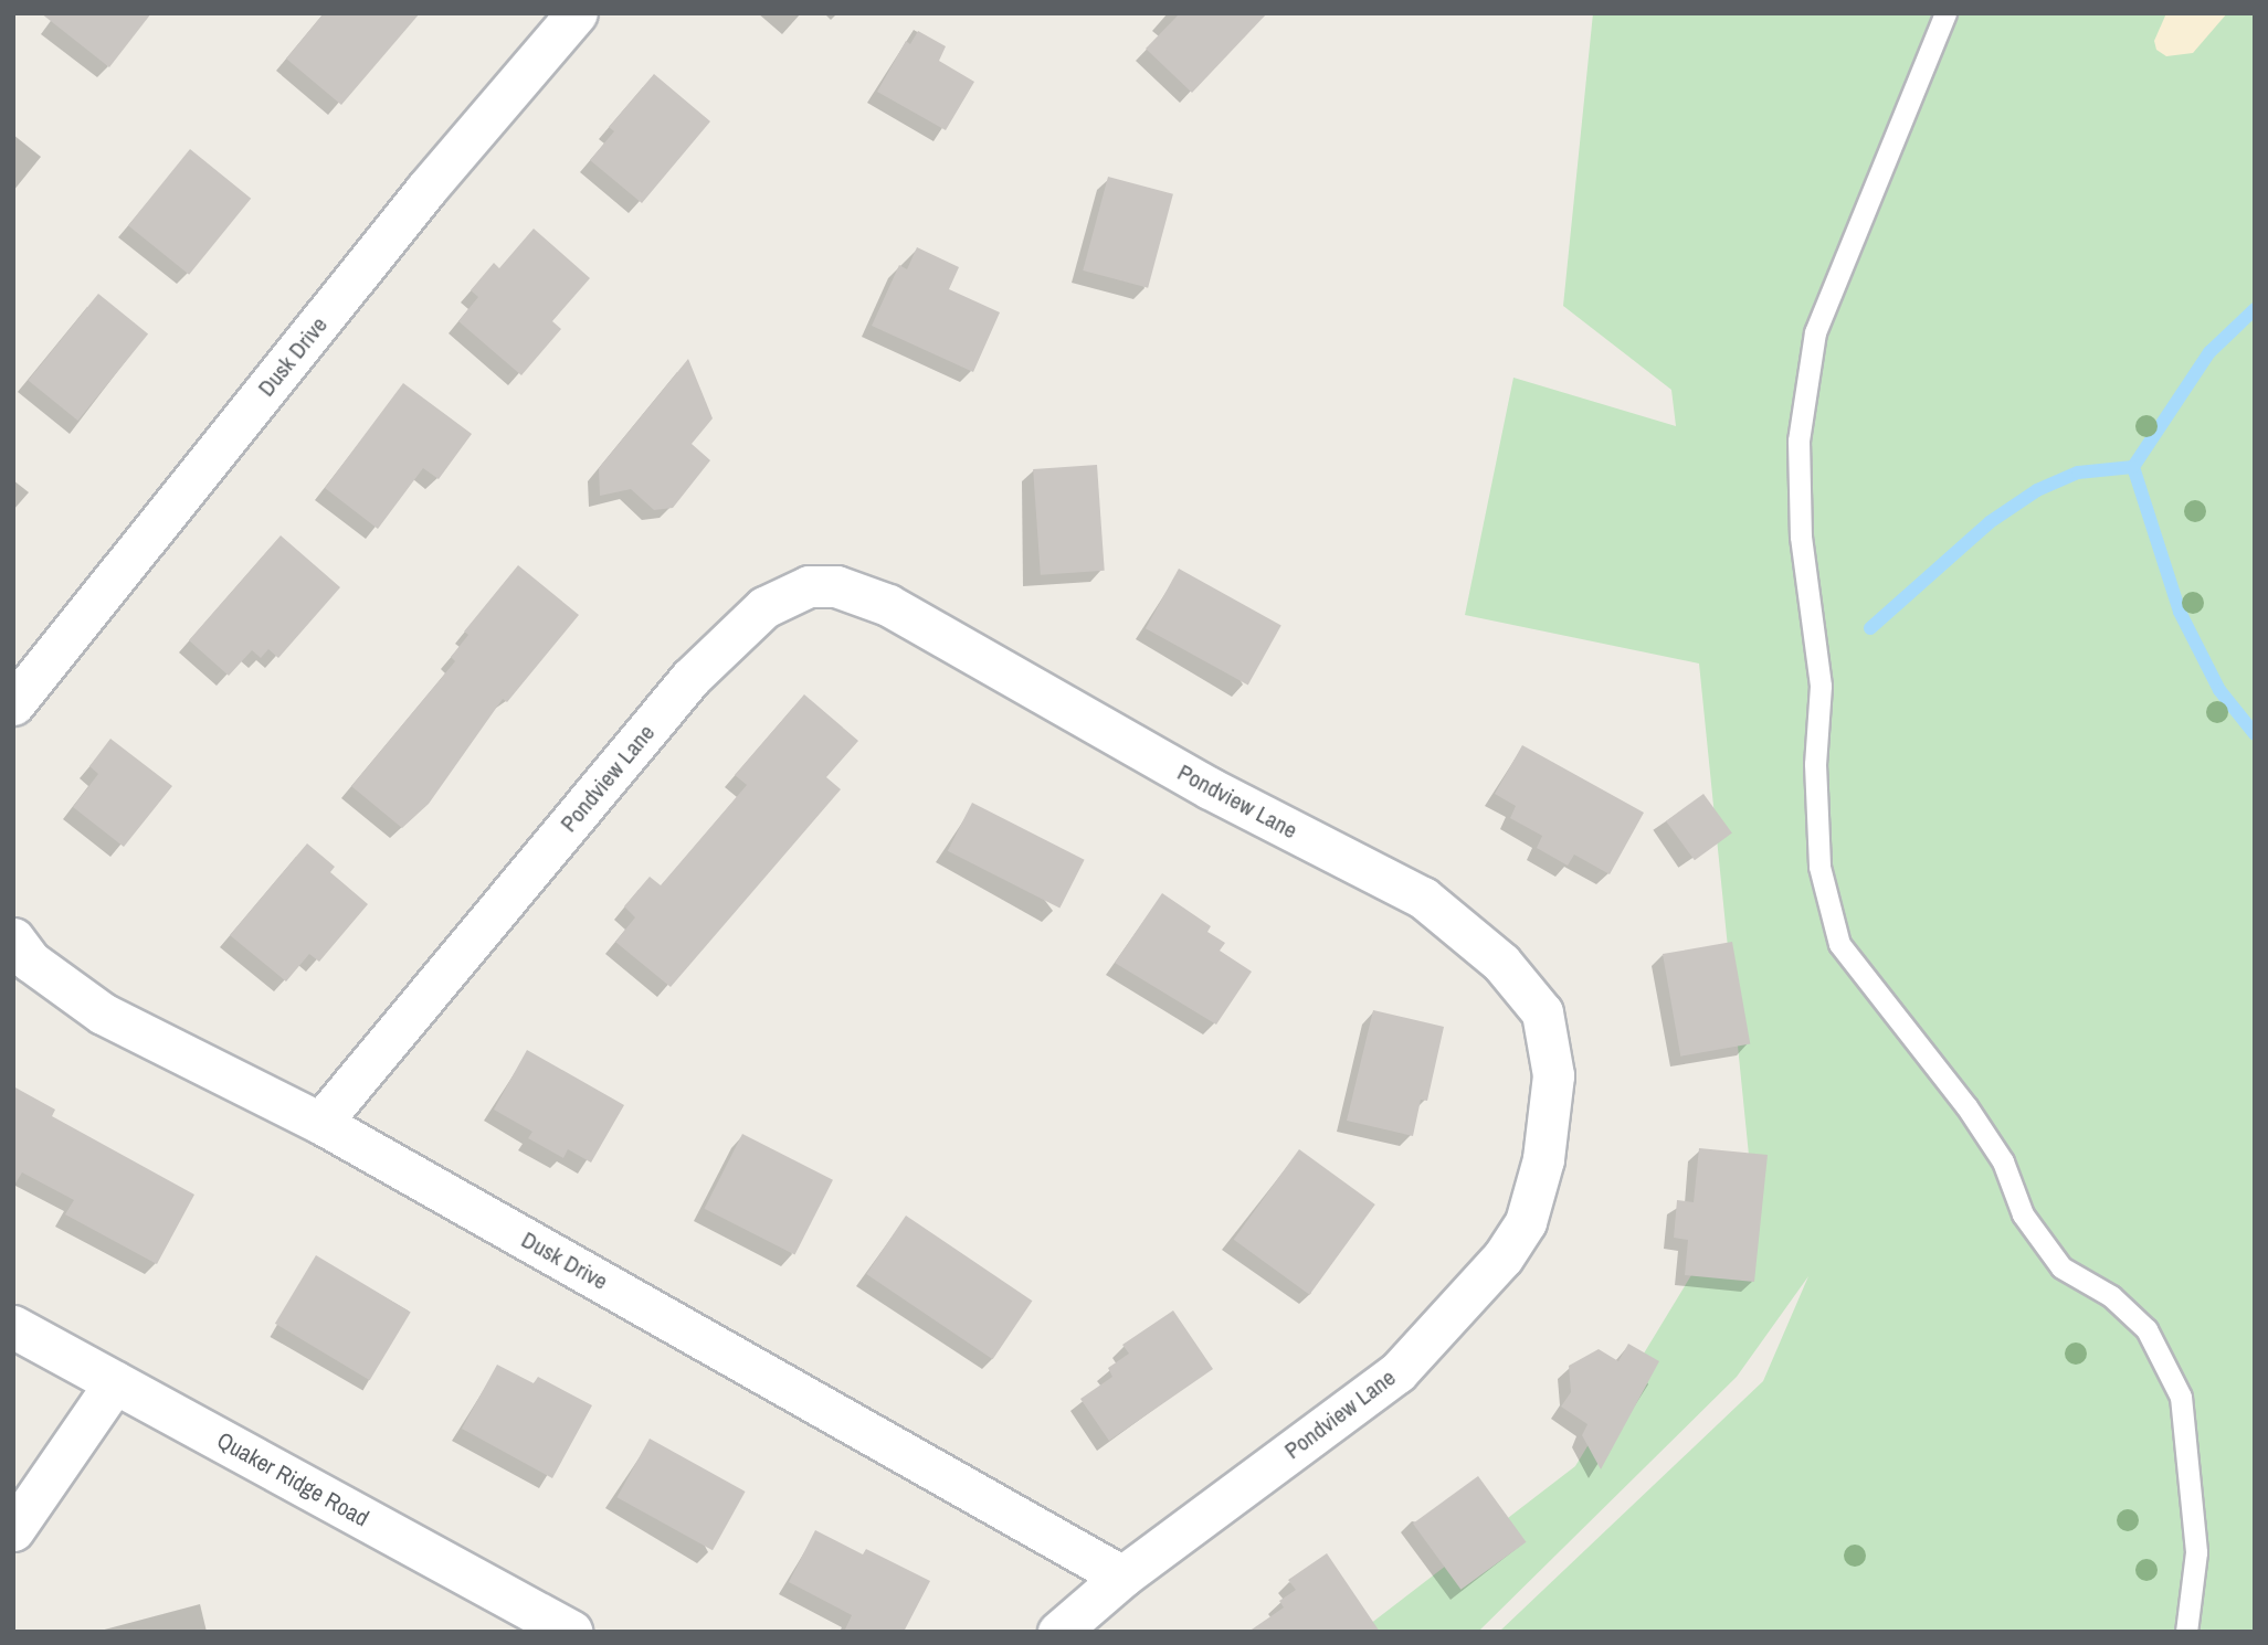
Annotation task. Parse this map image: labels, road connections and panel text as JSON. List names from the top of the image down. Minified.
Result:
{"streets":{"street":["Dusk Drive","Pondview Lane","Quaker Ridge Road"]},"crossings":[["Dusk Drive","Pondview Lane"]]}
